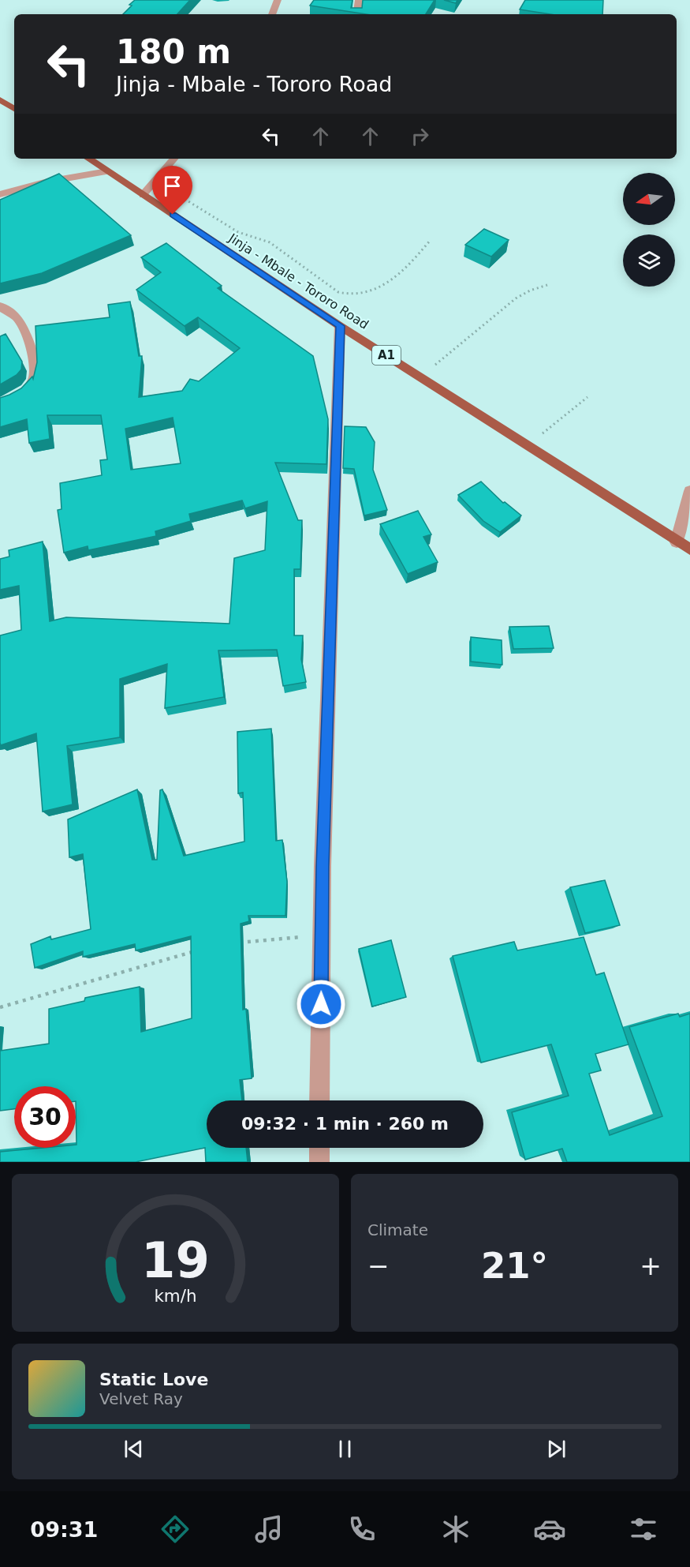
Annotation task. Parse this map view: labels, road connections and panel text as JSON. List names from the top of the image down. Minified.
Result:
{"streets":{"main road":["Jinja - Mbale - Tororo Road","A1"]},"north":"left","page":{"turn":["180 m","Jinja - Mbale - Tororo Road"],"limit":"30","trip":"09:32 · 1 min · 260 m","tile":"Climate","heat":["−","21°","+"],"song":["Static Love","Velvet Ray"],"tabs":"09:31","gauge":["19","km/h"]}}
